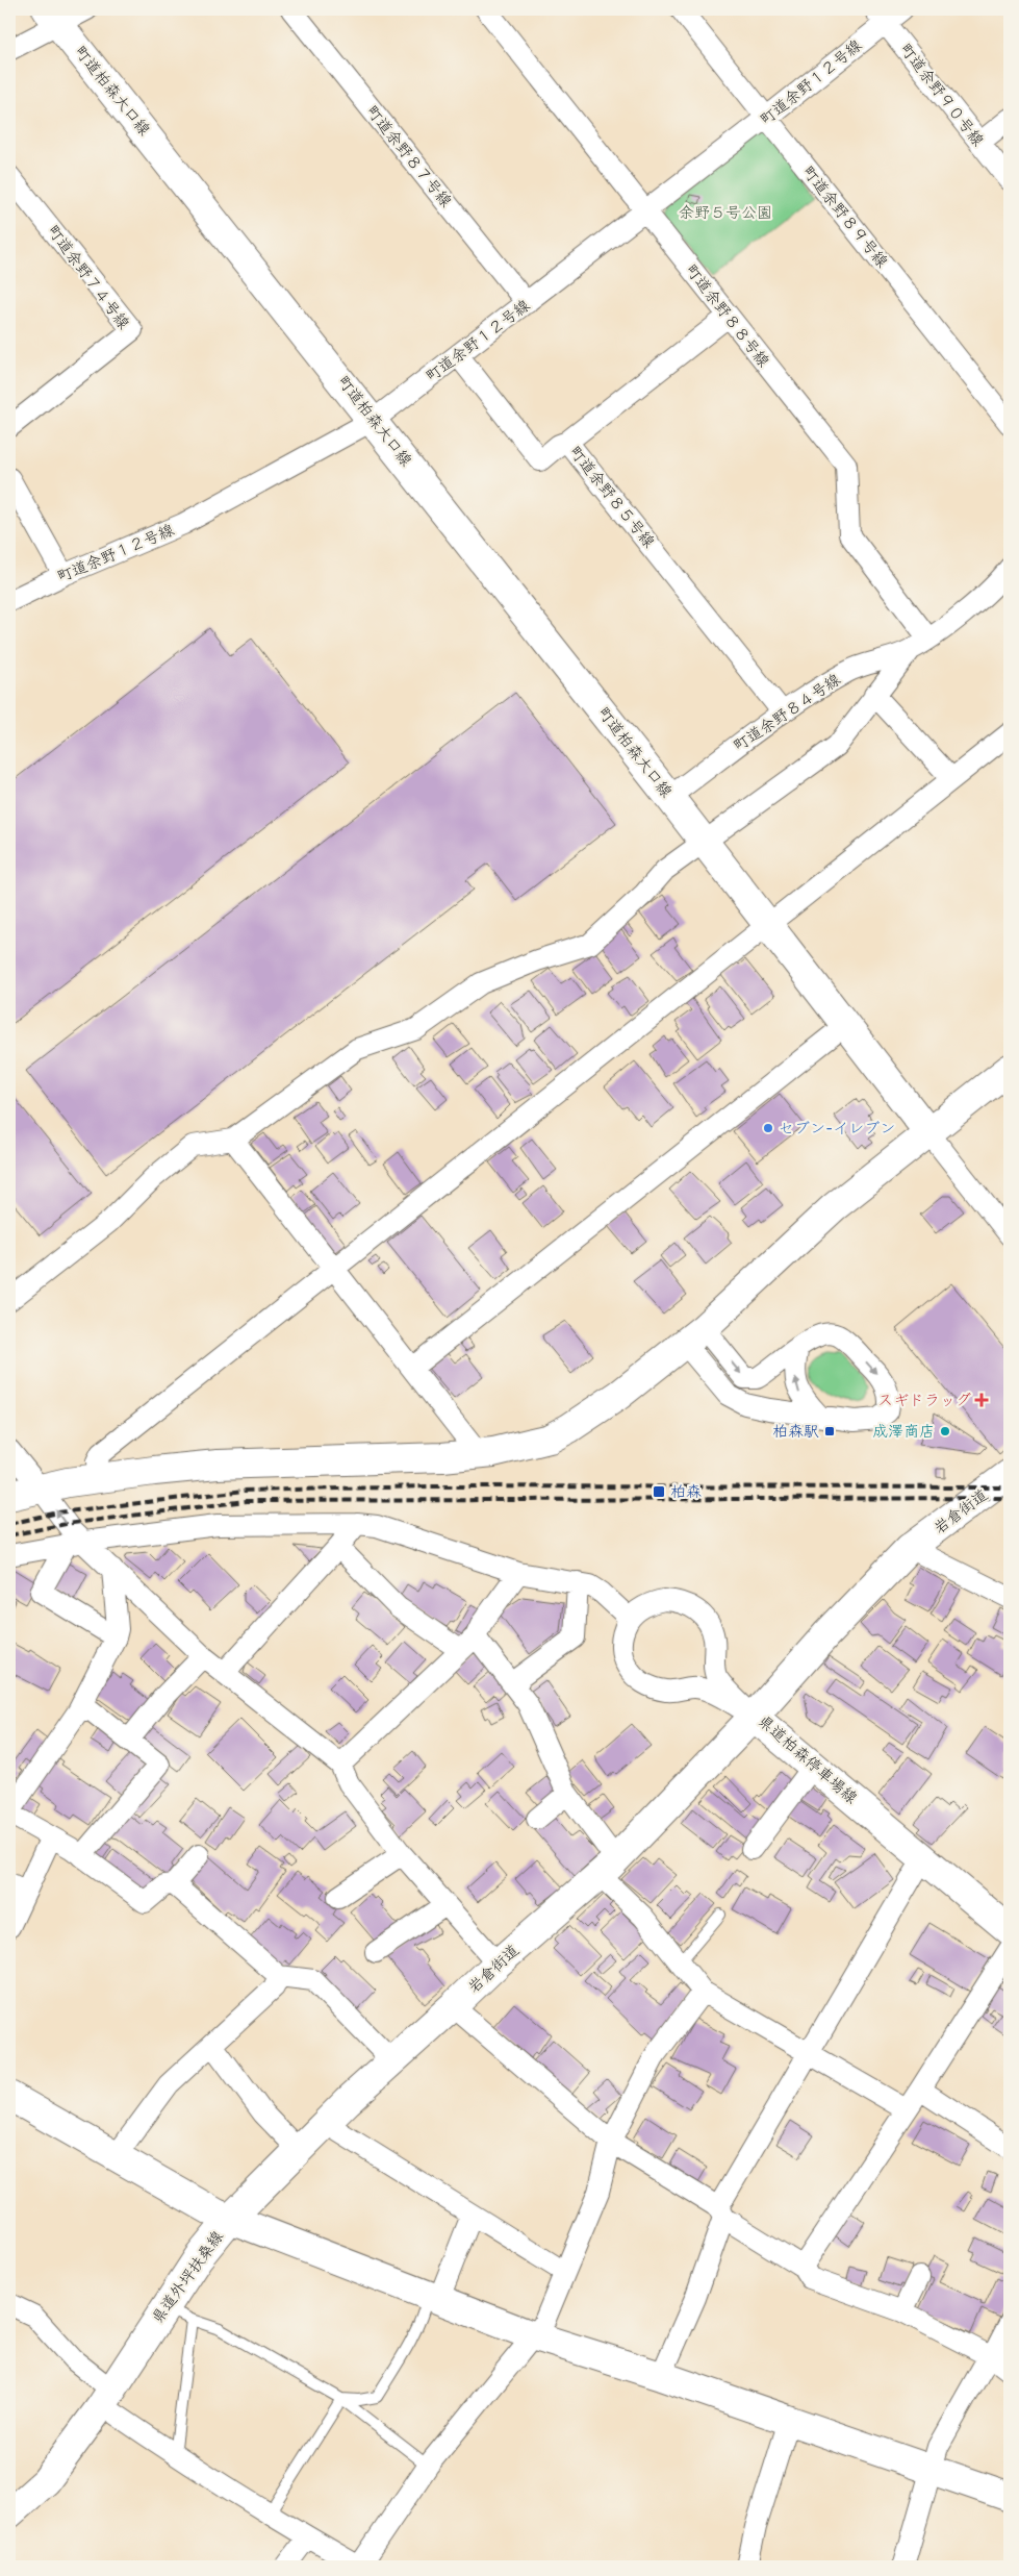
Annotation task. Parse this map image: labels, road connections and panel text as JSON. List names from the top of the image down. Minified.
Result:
{"streets":{"street":["町道余野１２号線","町道柏森大口線","町道余野９０号線","町道余野８７号線","町道余野８９号線","町道余野７４号線","町道余野８８号線","町道余野８５号線","町道余野８４号線","岩倉街道","県道柏森停車場線","県道外坪扶桑線"]},"crossings":[["町道余野１２号線","町道柏森大口線"],["町道余野１２号線","町道余野９０号線"],["町道余野１２号線","町道余野８７号線"],["町道余野１２号線","町道余野８９号線"],["町道余野１２号線","町道余野８８号線"],["町道柏森大口線","町道余野８４号線"],["町道余野８８号線","町道余野８５号線"],["町道余野８８号線","町道余野８４号線"],["町道余野８５号線","町道余野８４号線"],["岩倉街道","県道柏森停車場線"],["岩倉街道","県道外坪扶桑線"]],"parks":["余野５号公園"],"places":{"other":["セブン-イレブン","成澤商店"],"health":["スギドラッグ"],"transit":["柏森駅","柏森"]}}
